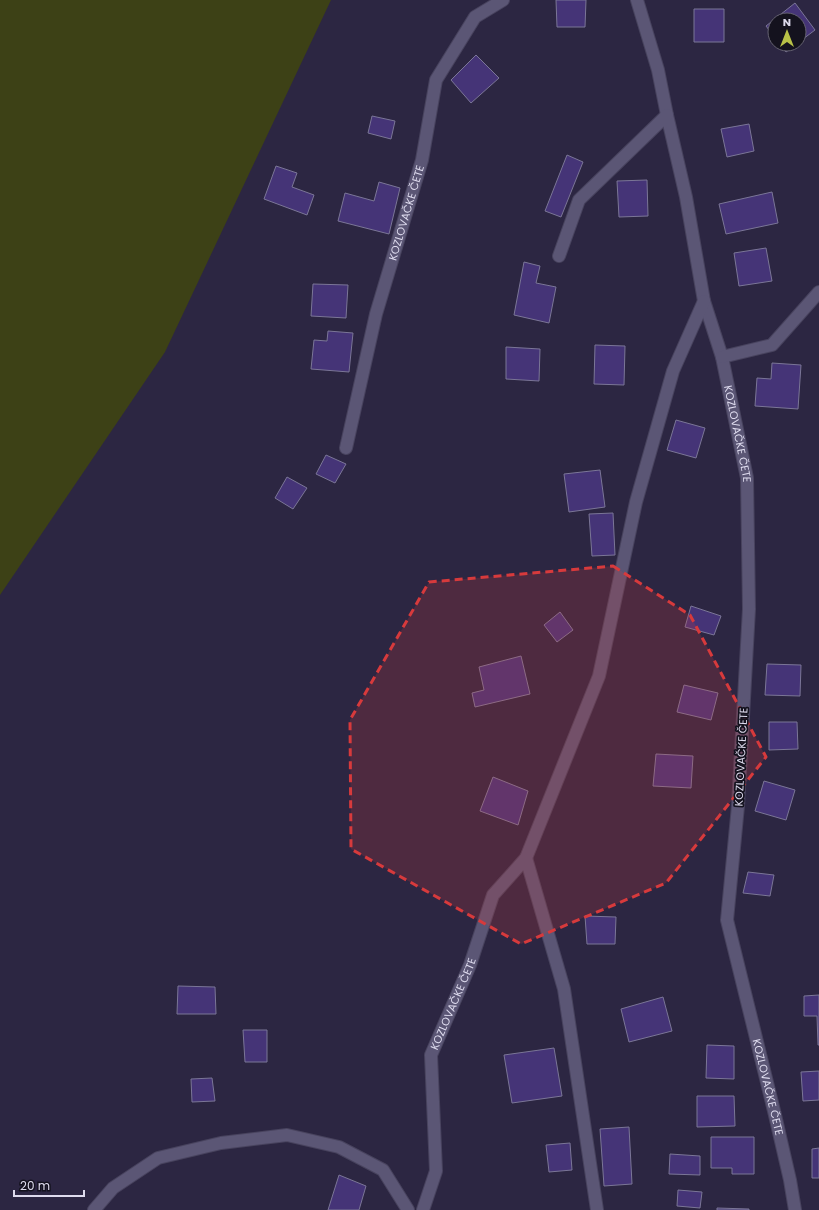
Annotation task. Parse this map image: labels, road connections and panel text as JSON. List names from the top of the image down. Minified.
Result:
{"streets":{"street":["KOZLOVAČKE ČETE"]},"scale_bar":"20 m","north":"top"}
